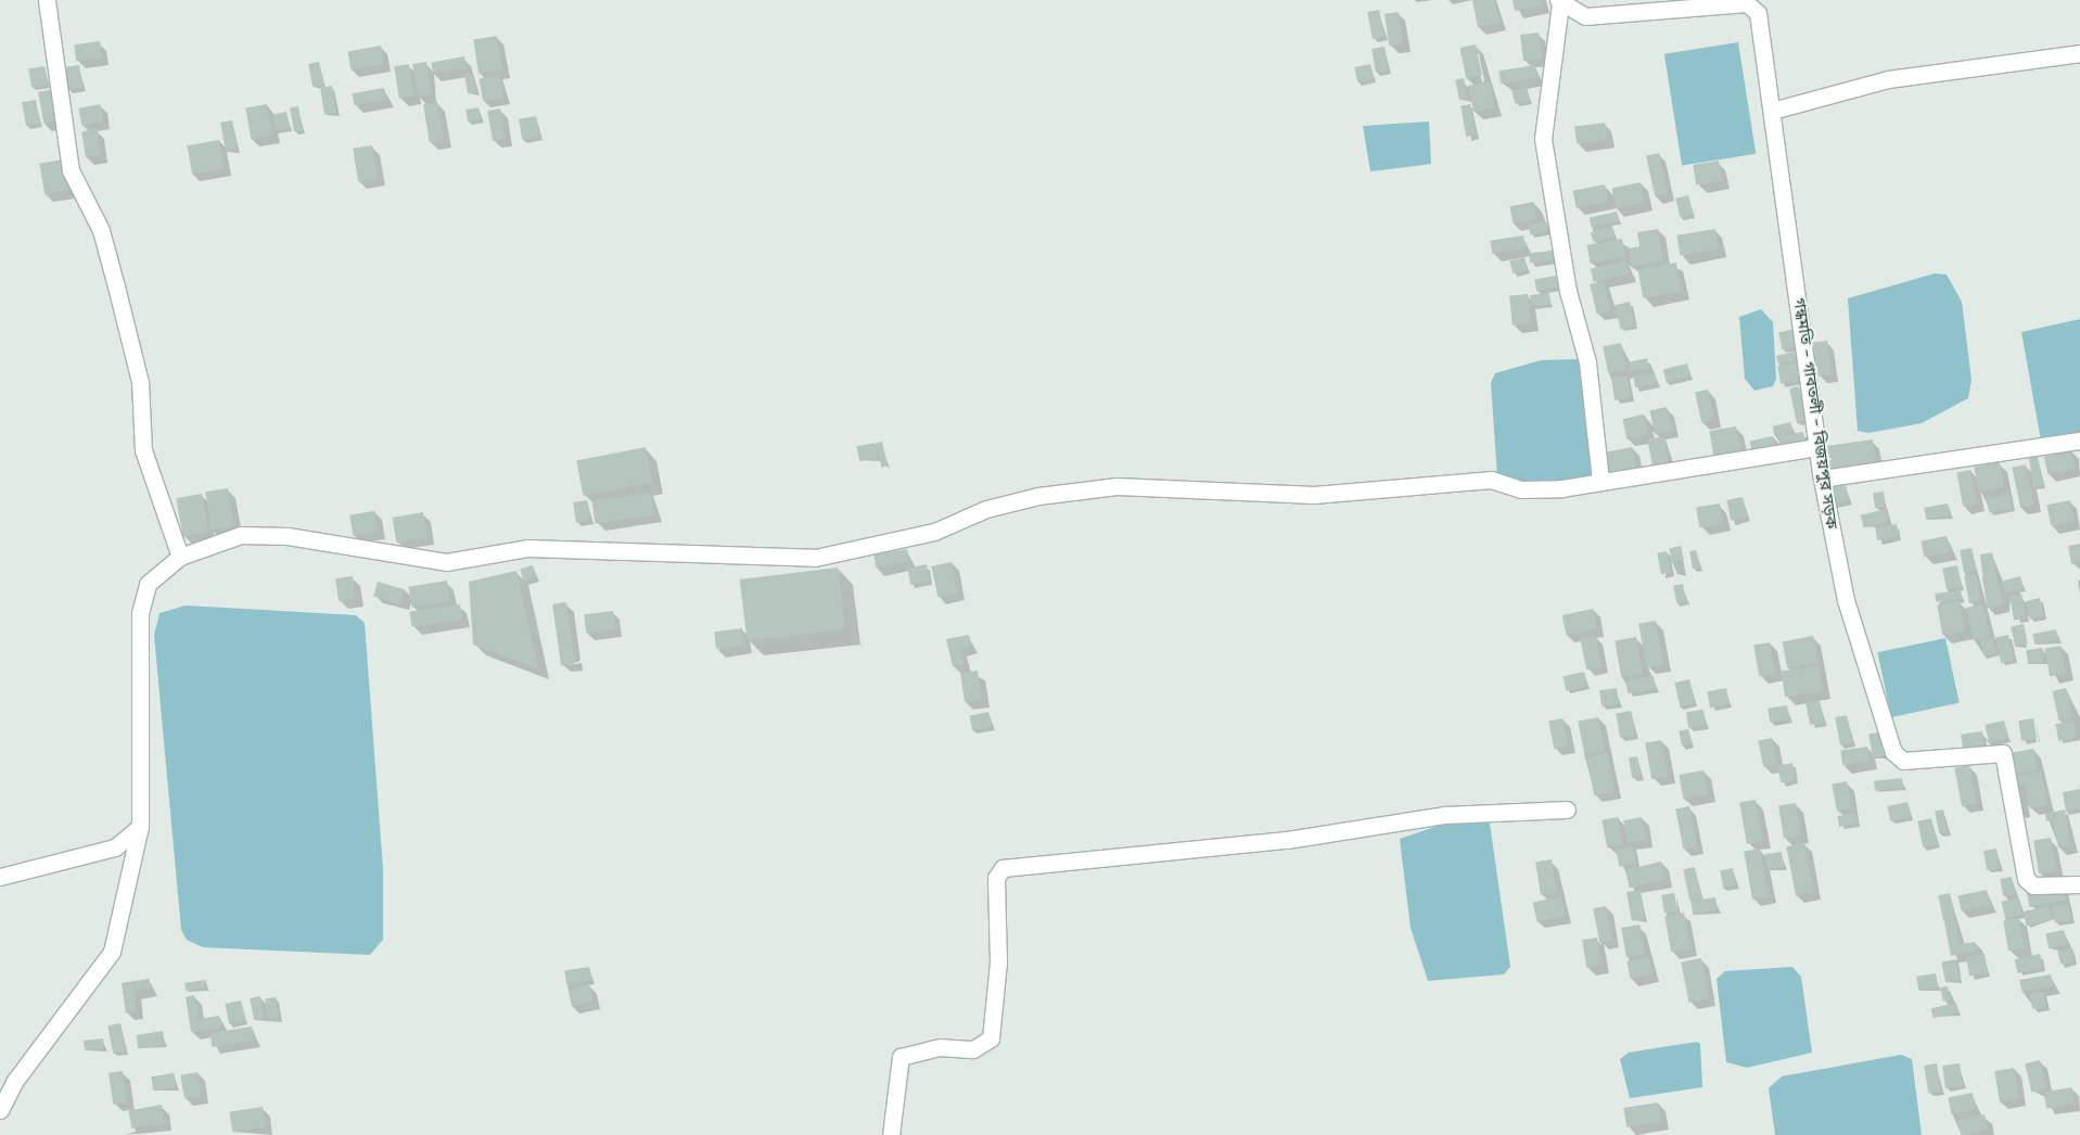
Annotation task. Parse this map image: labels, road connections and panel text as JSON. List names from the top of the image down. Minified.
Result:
{"streets":{"street":["গন্ধমতি - গাবতলী - বিজয়পুর সড়ক"]}}
